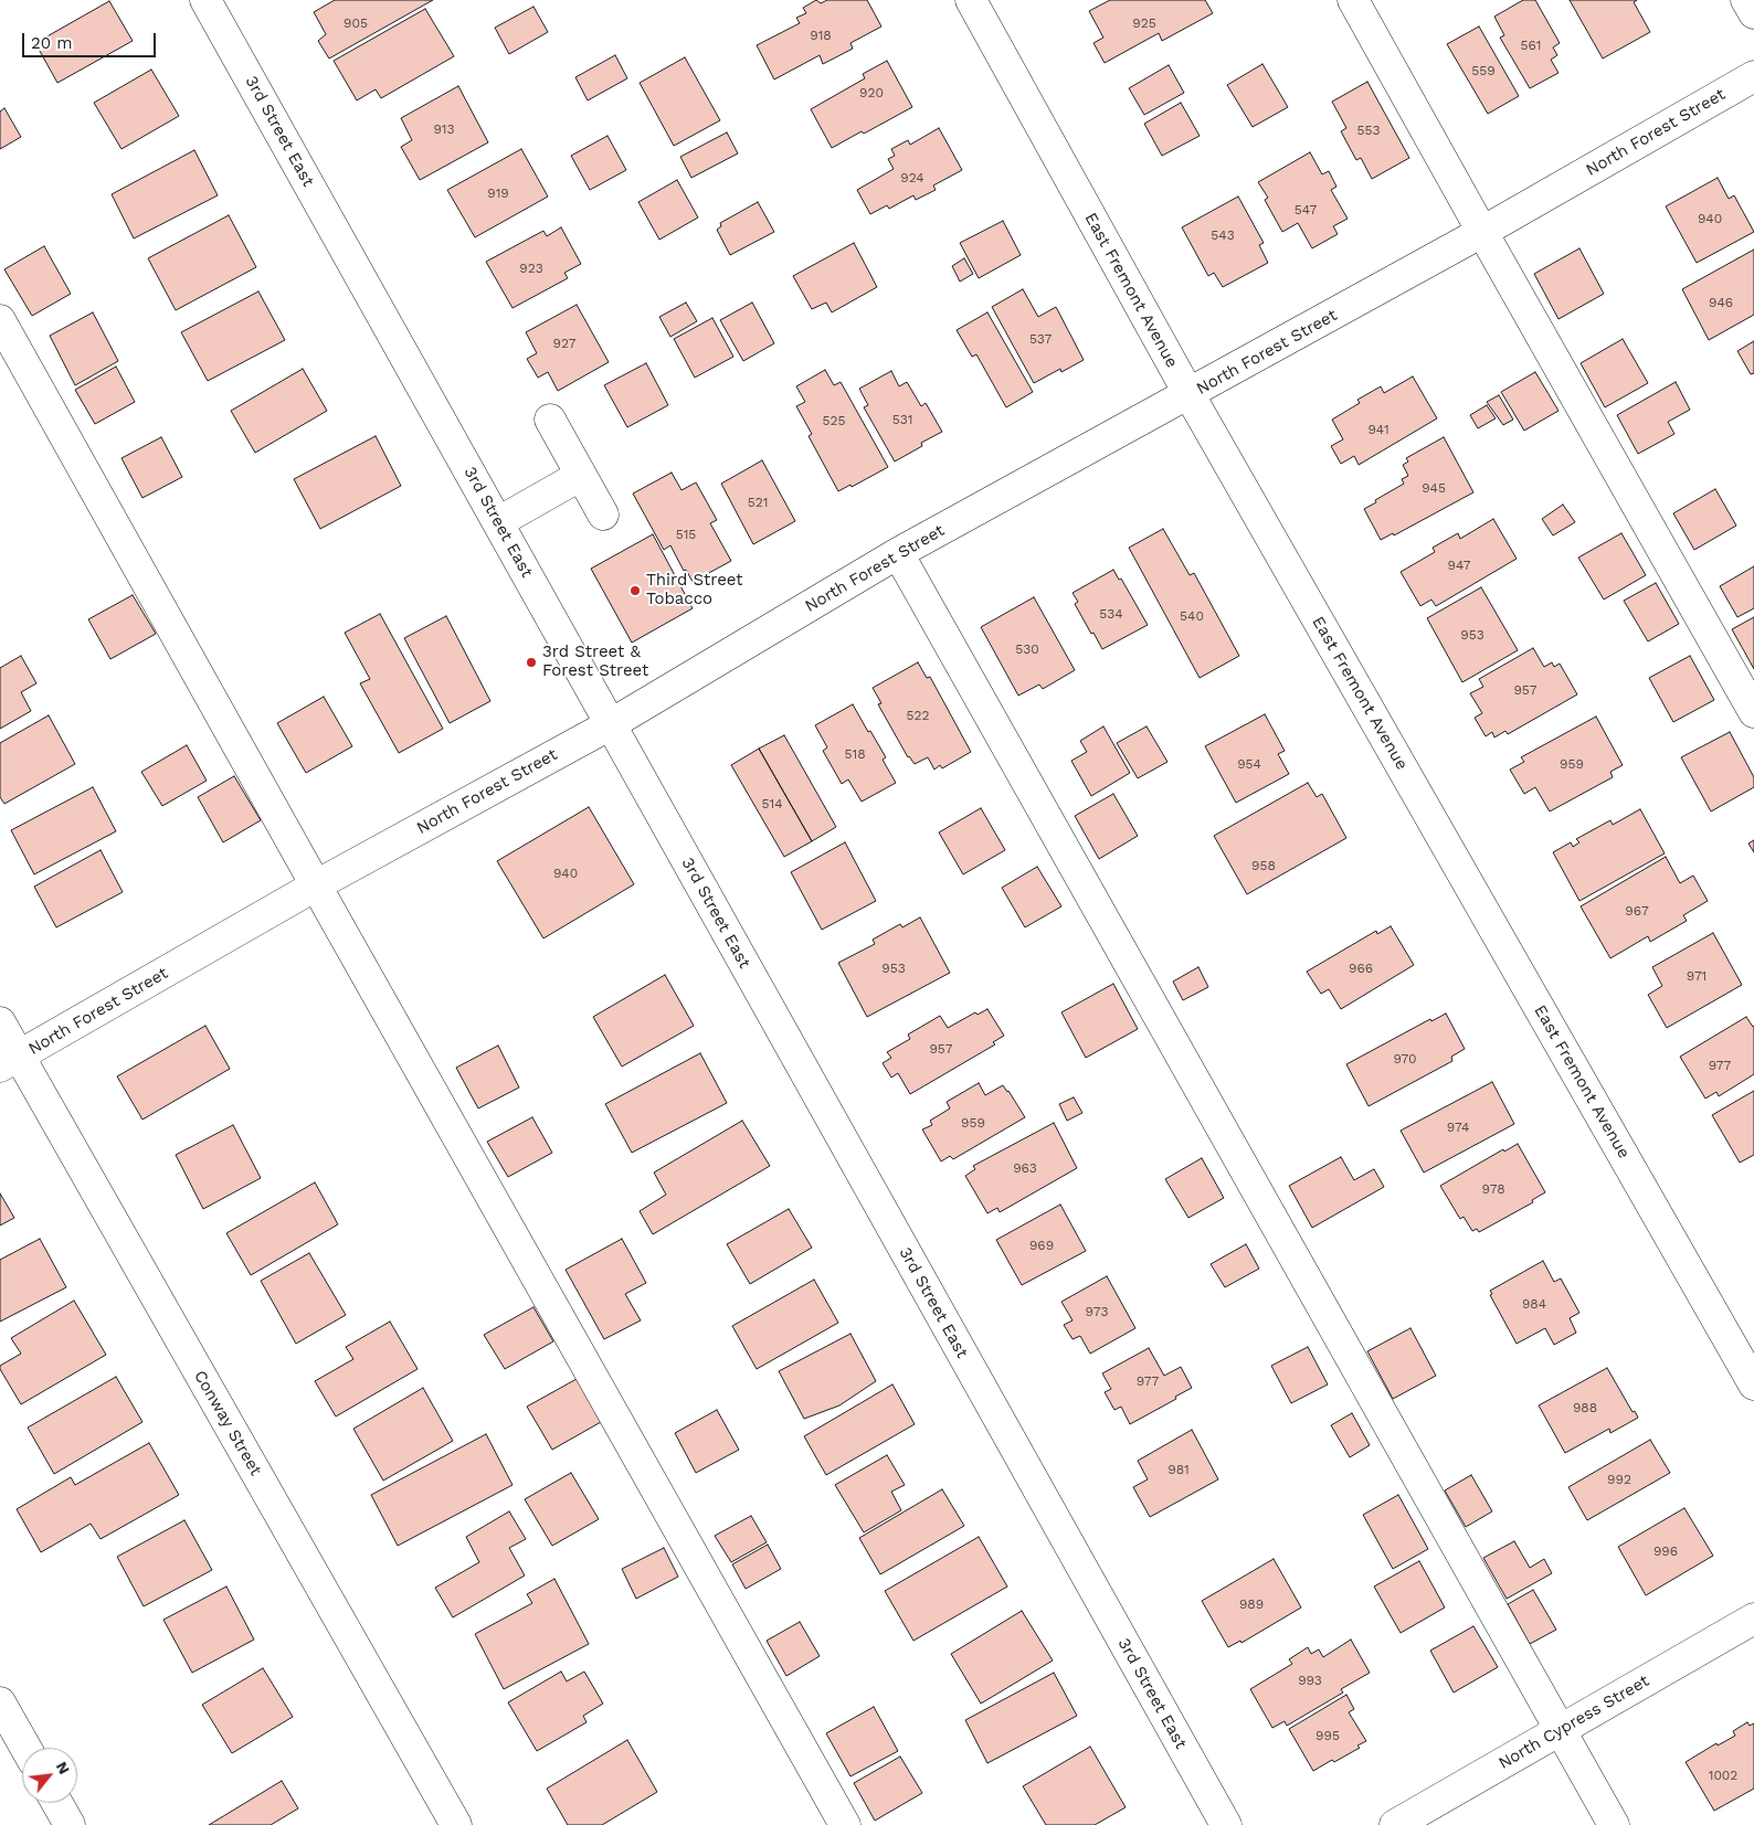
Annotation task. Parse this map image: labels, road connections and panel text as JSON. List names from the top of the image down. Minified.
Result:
{"streets":{"street":["3rd Street East","North Forest Street","East Fremont Avenue","Conway Street","North Cypress Street"]},"crossings":[["3rd Street East","North Forest Street"],["North Forest Street","East Fremont Avenue"],["North Forest Street","Conway Street"]],"places":["Third Street Tobacco","3rd Street & Forest Street"],"house_numbers":["905","925","918","561","559","920","913","553","924","919","547","940","543","923","946","537","927","531","525","941","945","521","515","947","534","540","953","530","957","522","518","954","959","514","958","940","967","953","966","971","957","970","977","959","974","963","978","969","984","973","977","988","981","992","996","989","993","995","1002"],"scale_bar":"20 m","north":"top right"}
